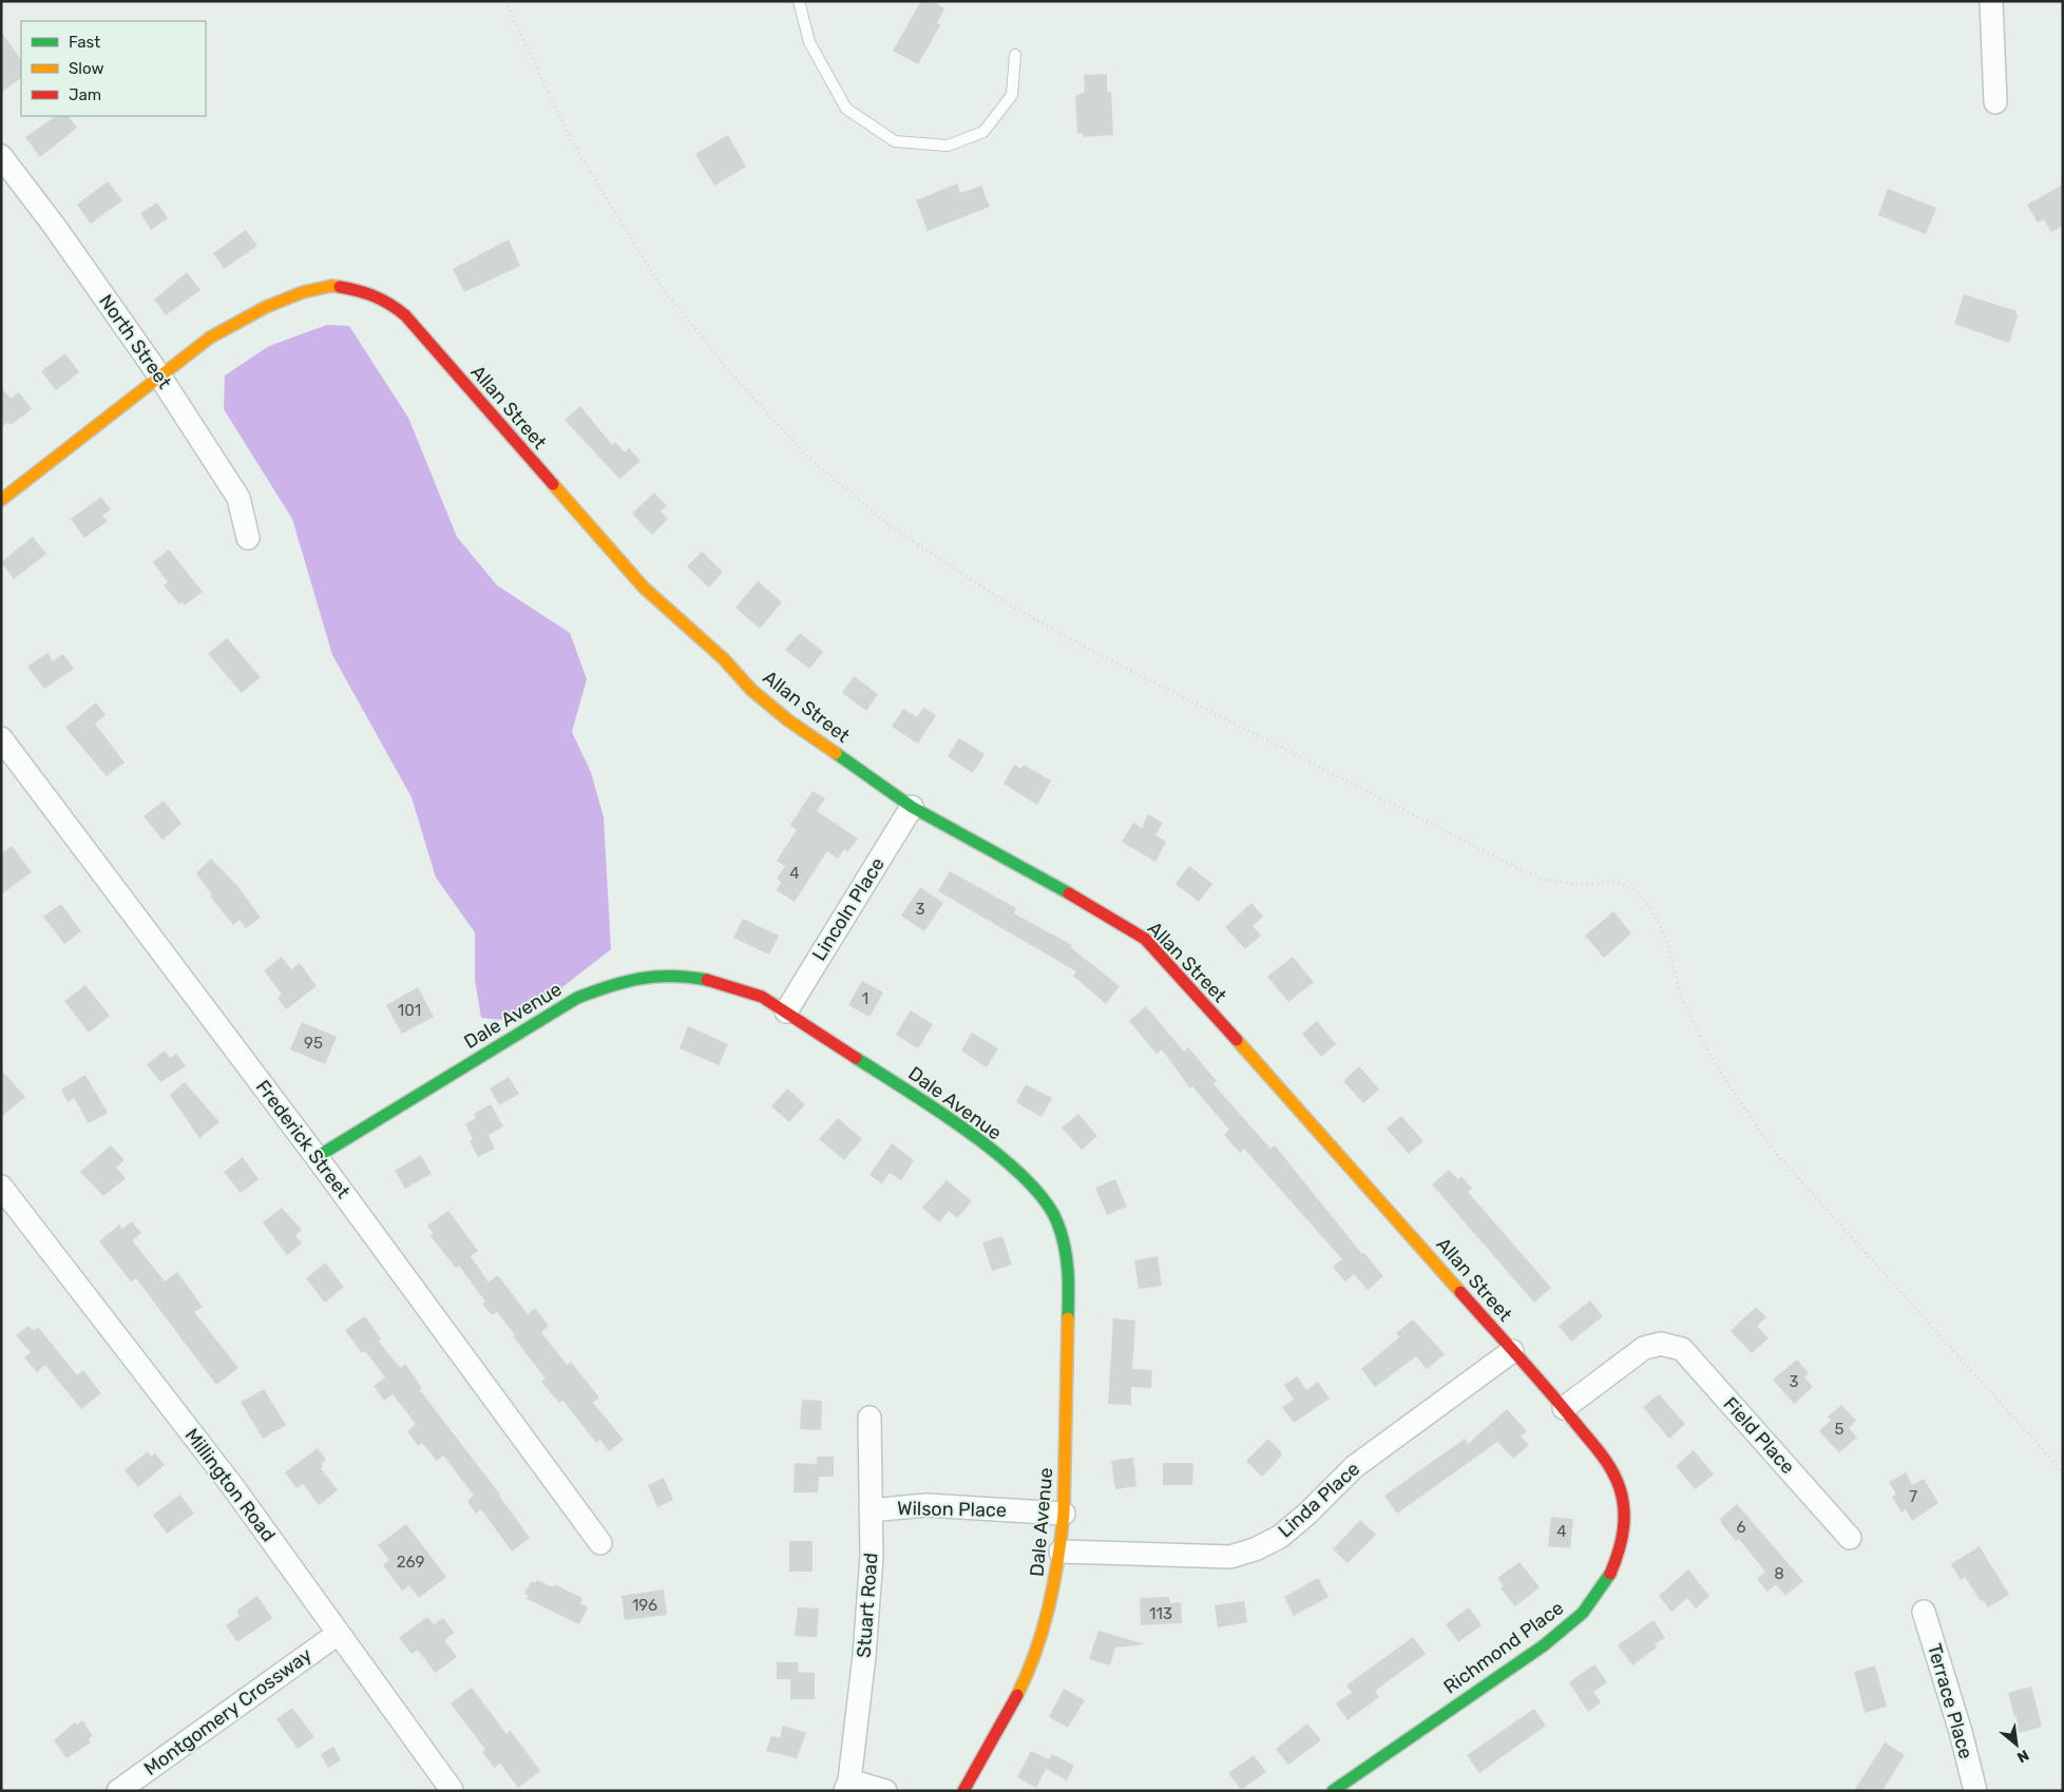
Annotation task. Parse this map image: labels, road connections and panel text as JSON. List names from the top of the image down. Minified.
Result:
{"streets":{"street":["North Street","Allan Street","Lincoln Place","Dale Avenue","Frederick Street","Field Place","Millington Road","Linda Place","Wilson Place","Stuart Road","Richmond Place","Terrace Place","Montgomery Crossway"]},"crossings":[["North Street","Allan Street"],["Allan Street","Lincoln Place"],["Allan Street","Field Place"],["Allan Street","Linda Place"],["Allan Street","Richmond Place"],["Lincoln Place","Dale Avenue"],["Dale Avenue","Frederick Street"],["Dale Avenue","Linda Place"],["Dale Avenue","Wilson Place"],["Field Place","Richmond Place"],["Millington Road","Montgomery Crossway"],["Wilson Place","Stuart Road"]],"house_numbers":["4","3","1","101","95","3","5","7","6","4","269","8","196","113"],"legend":["Fast","Slow","Jam"],"north":"bottom right"}
